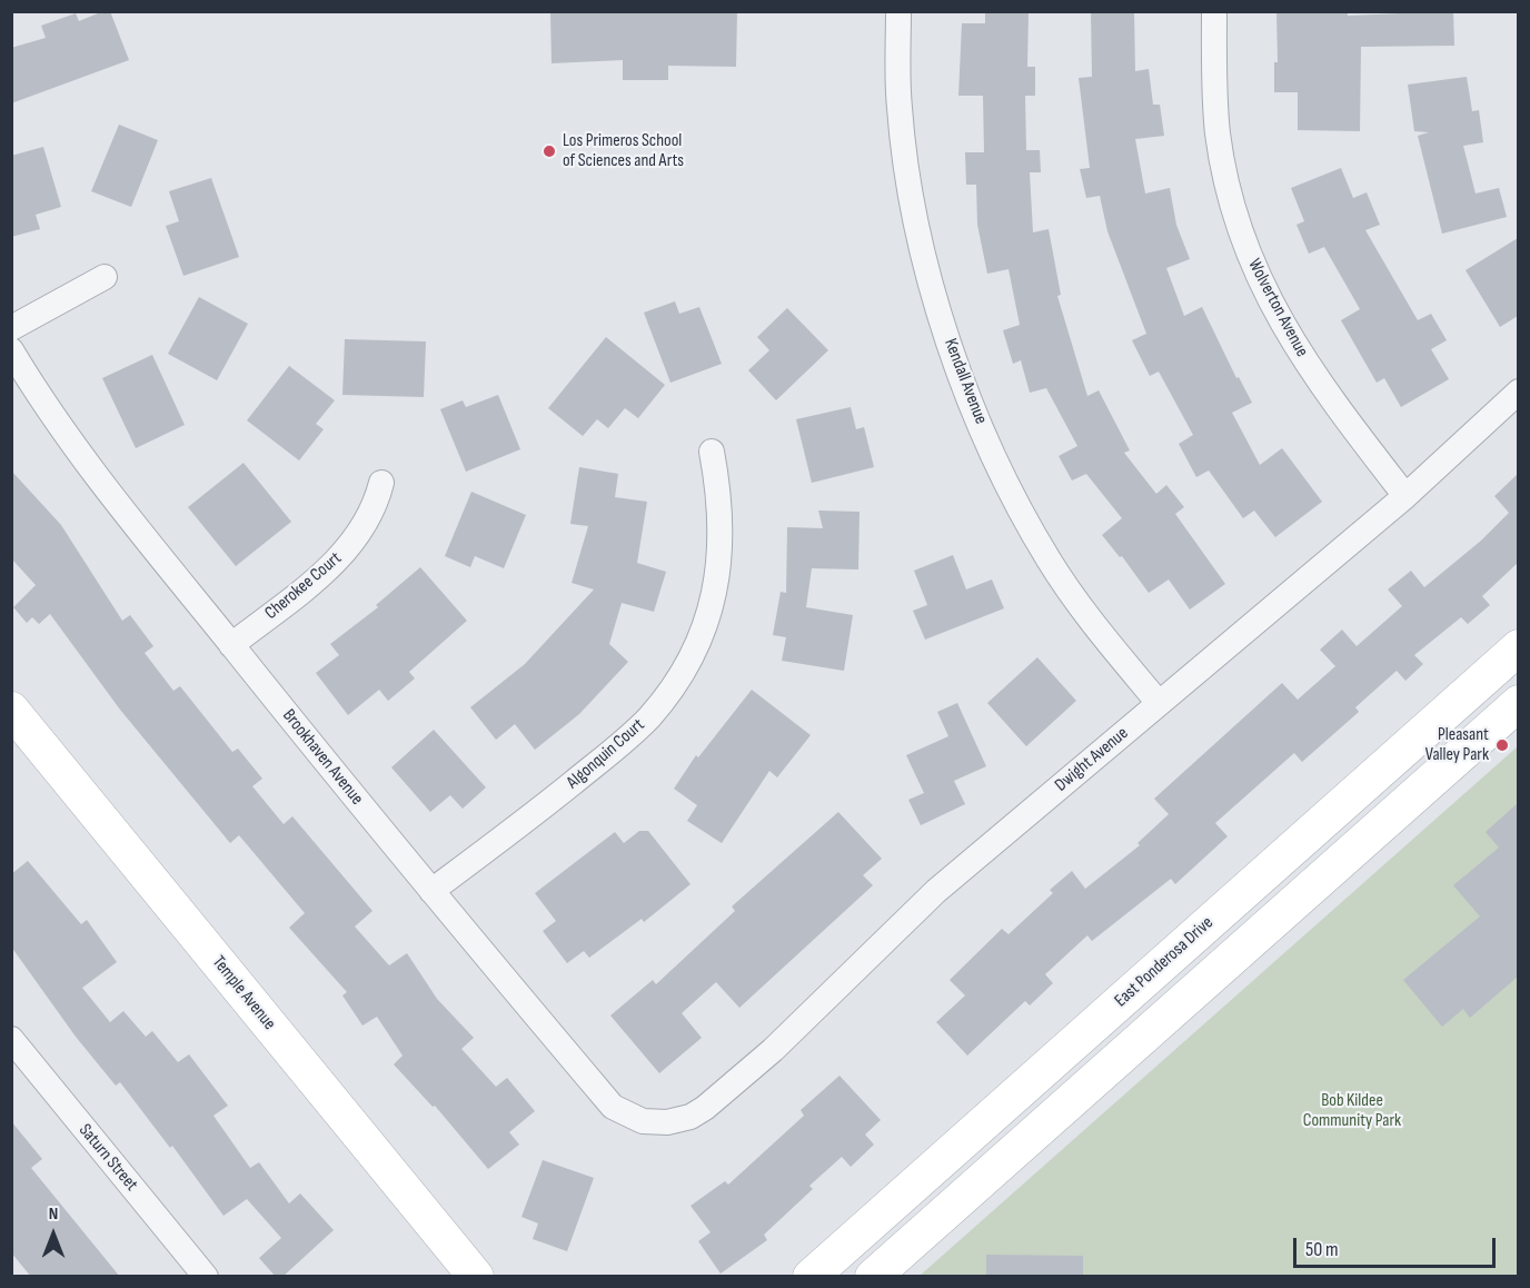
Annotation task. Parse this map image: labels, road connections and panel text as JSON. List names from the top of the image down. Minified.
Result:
{"streets":{"main road":["East Ponderosa Drive","Temple Avenue"],"street":["Wolverton Avenue","Kendall Avenue","Cherokee Court","Algonquin Court","Brookhaven Avenue","Dwight Avenue","Saturn Street"]},"crossings":[["Wolverton Avenue","Dwight Avenue"],["Kendall Avenue","Dwight Avenue"],["Cherokee Court","Brookhaven Avenue"],["Algonquin Court","Brookhaven Avenue"],["Brookhaven Avenue","Dwight Avenue"]],"parks":["Bob Kildee Community Park"],"places":["Los Primeros School of Sciences and Arts","Pleasant Valley Park"],"scale_bar":"50 m","north":"top"}
